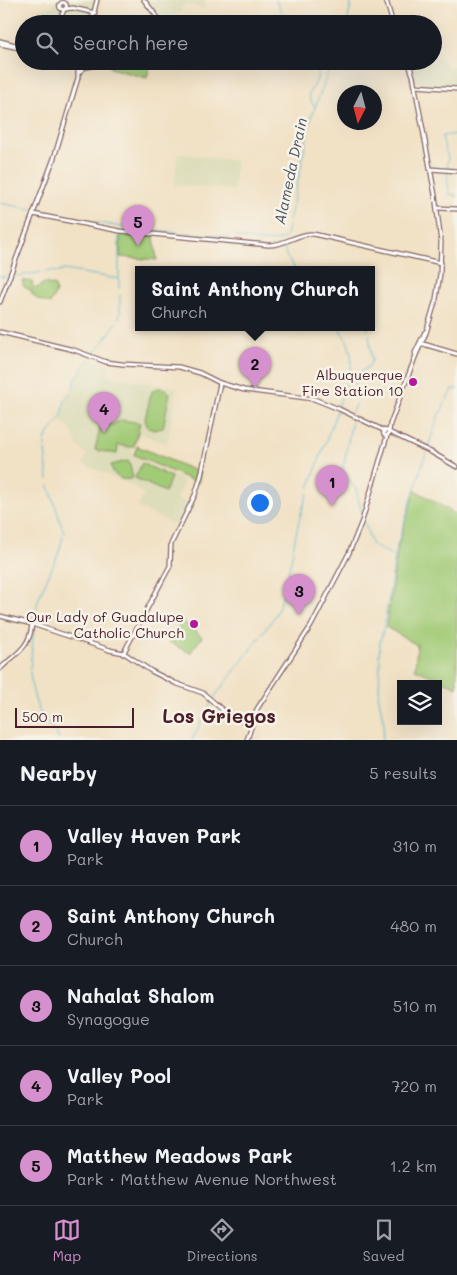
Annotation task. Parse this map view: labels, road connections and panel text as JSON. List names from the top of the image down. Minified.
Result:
{"districts":["Los Griegos"],"water":["Alameda Drain"],"places":["Albuquerque Fire Station 10","Our Lady of Guadalupe Catholic Church"],"scale_bar":"500 m","north":"bottom","page":{"search":"Search here","pins":["5","2","4","1","3"],"popup":["Saint Anthony Church","Church"],"scale":"500 m","heading":["Nearby","5 results"],"list":[{"mark":"1","name":"Valley Haven Park","note":"Park","value":"310 m"},{"mark":"2","name":"Saint Anthony Church","note":"Church","value":"480 m"},{"mark":"3","name":"Nahalat Shalom","note":"Synagogue","value":"510 m"},{"mark":"4","name":"Valley Pool","note":"Park","value":"720 m"},{"mark":"5","name":"Matthew Meadows Park","note":"Park · Matthew Avenue Northwest","value":"1.2 km"}],"nav":["Map","Directions","Saved"]}}
